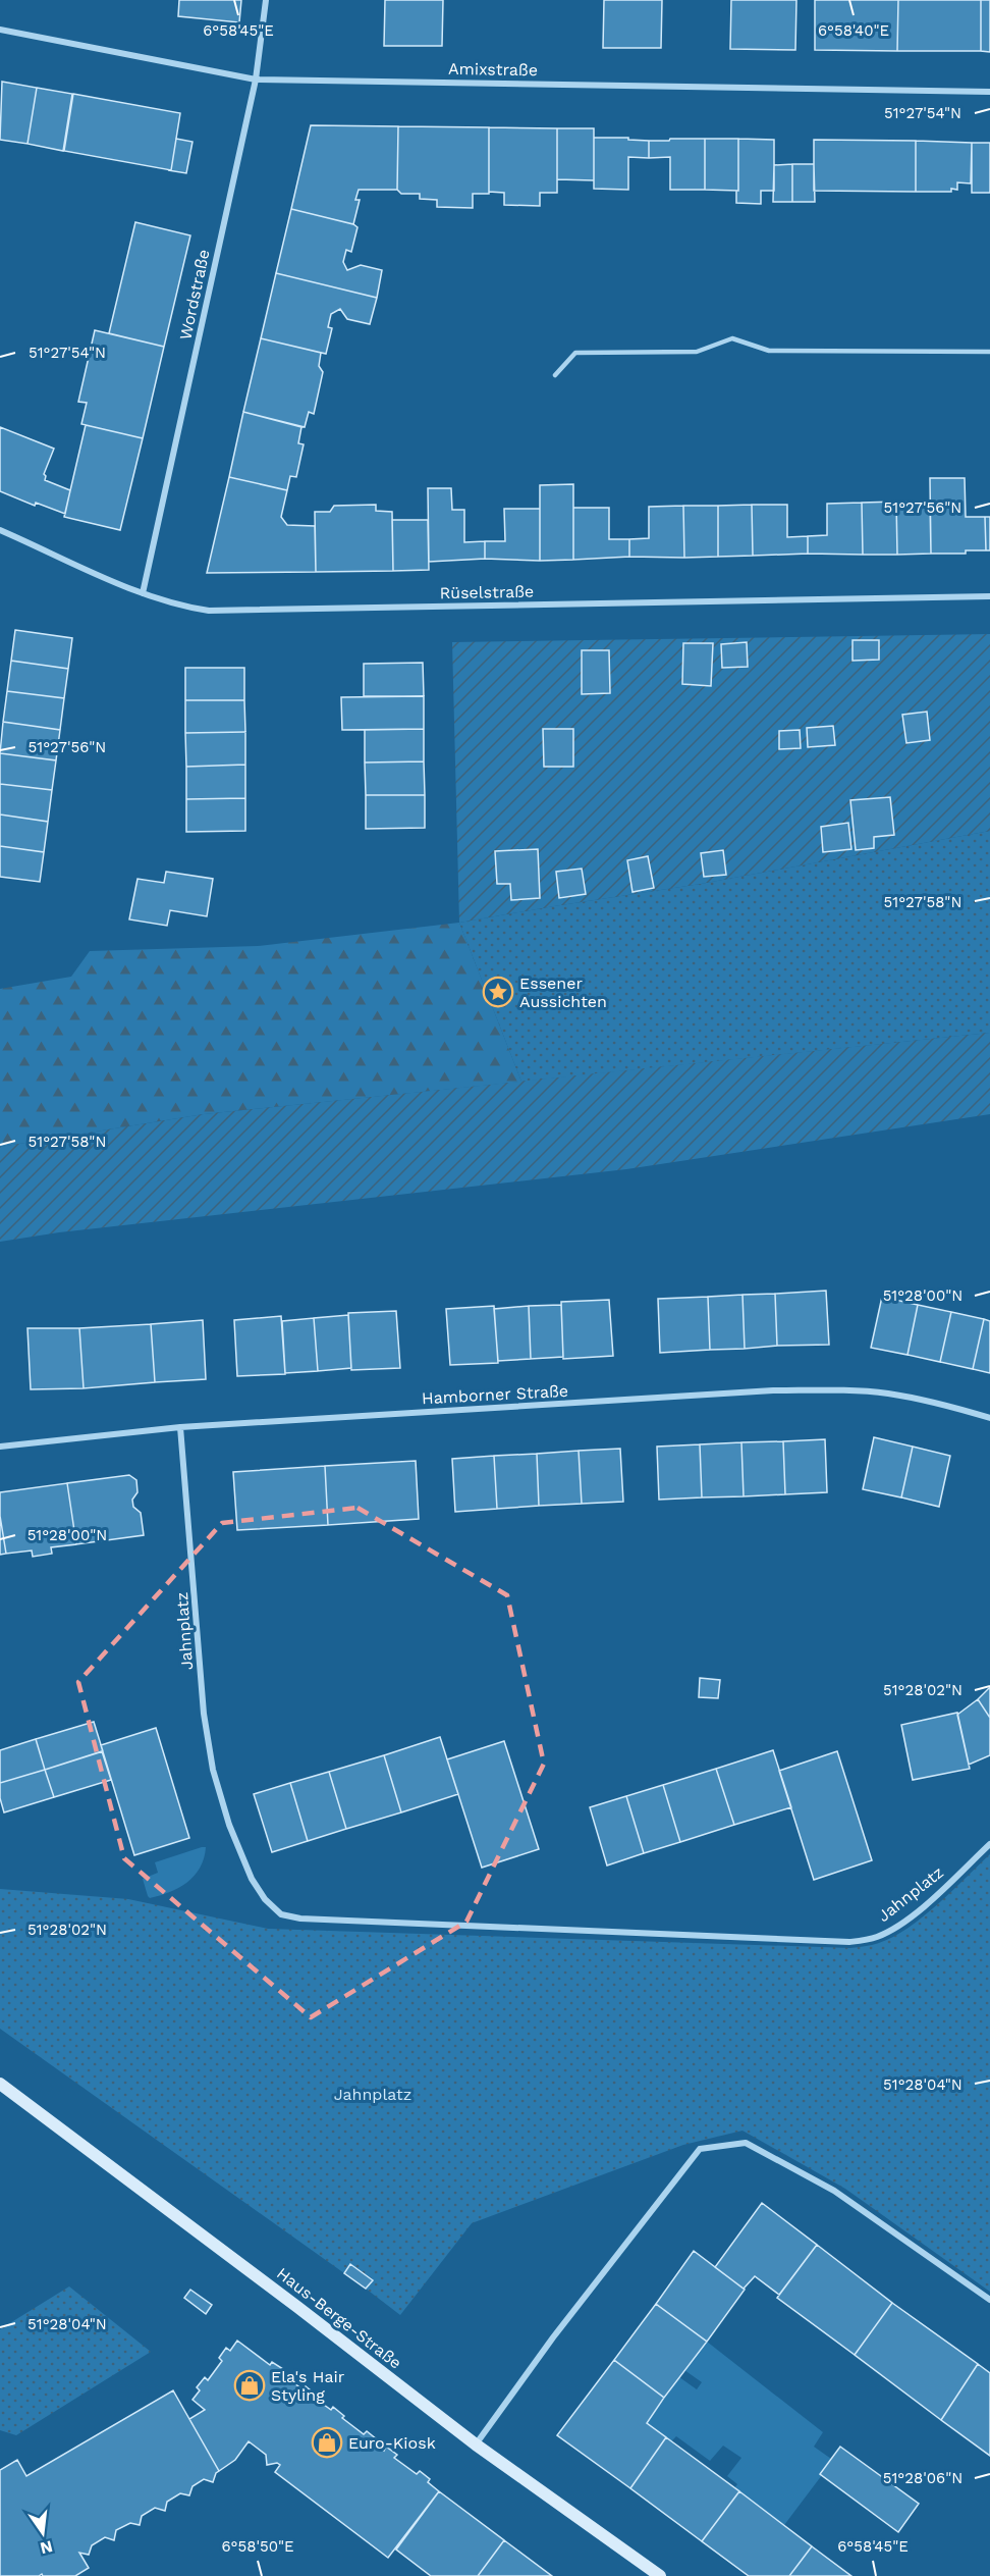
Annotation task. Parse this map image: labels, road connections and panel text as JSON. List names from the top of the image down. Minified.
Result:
{"streets":{"main road":["Haus-Berge-Straße"],"street":["Amixstraße","Wordstraße","Rüselstraße","Hamborner Straße","Jahnplatz"]},"crossings":[["Amixstraße","Wordstraße"],["Wordstraße","Rüselstraße"],["Hamborner Straße","Jahnplatz"]],"parks":["Jahnplatz"],"places":{"place":["Essener Aussichten"],"shop":["Ela's Hair Styling","Euro-Kiosk"]},"north":"bottom","coordinates":["6°58'45\"E","6°58'40\"E","51°27'54\"N","51°27'56\"N","51°27'58\"N","51°28'00\"N","51°28'02\"N","51°28'04\"N","51°28'06\"N","6°58'50\"E"]}
